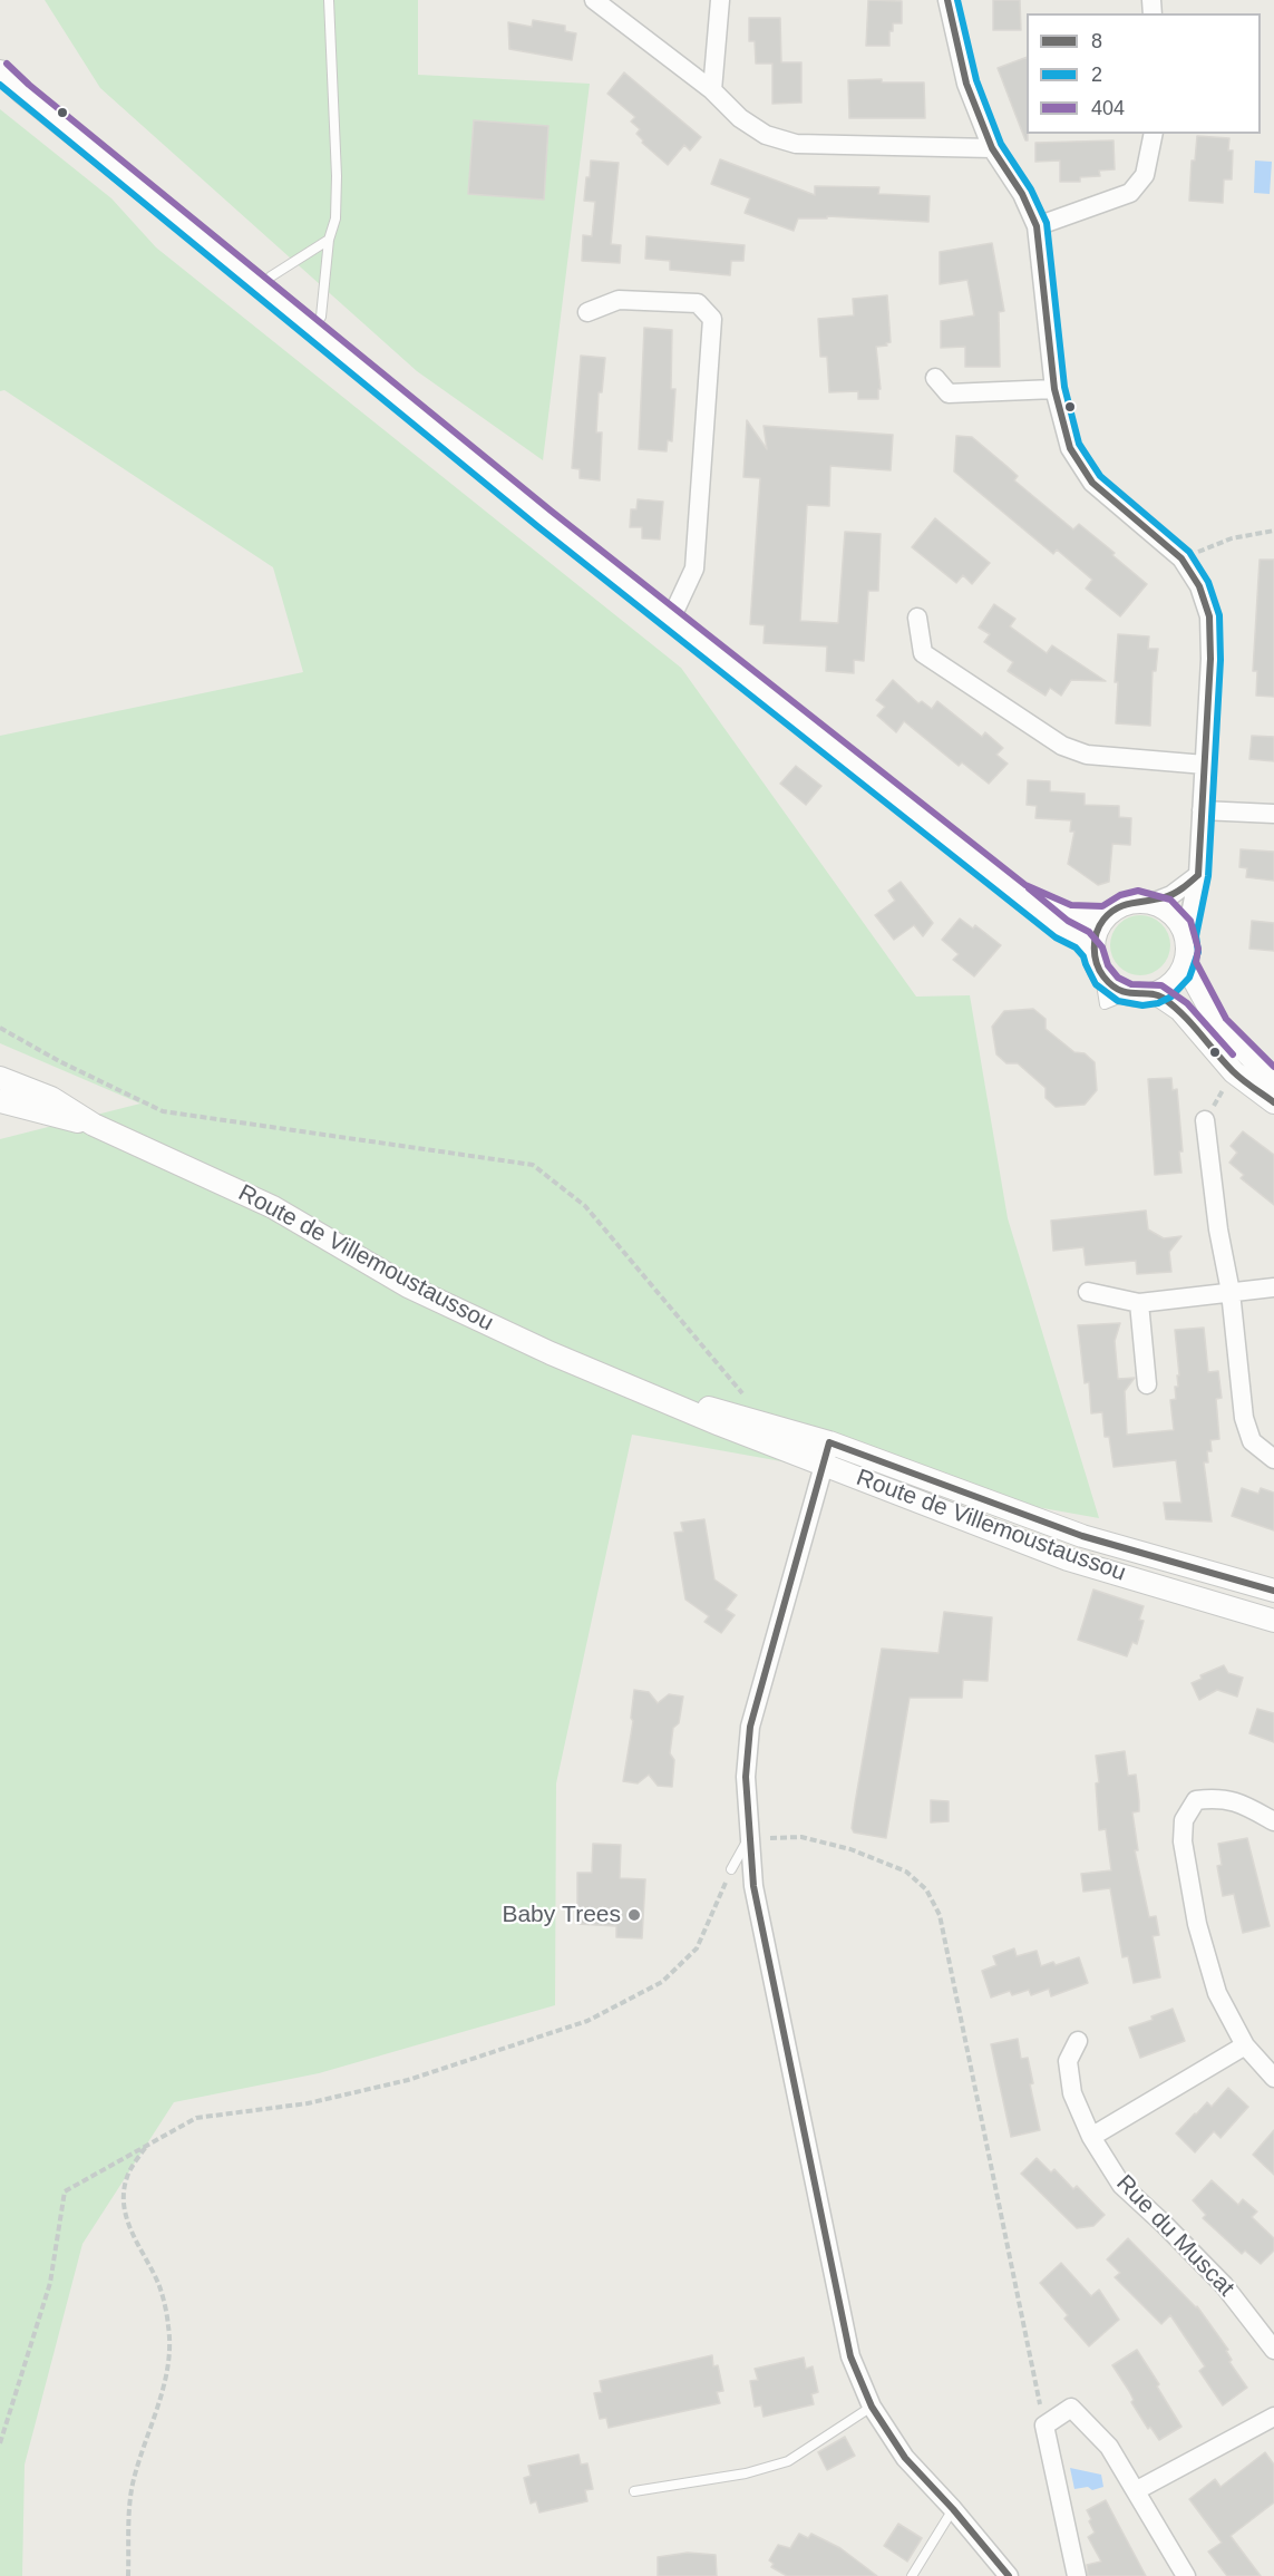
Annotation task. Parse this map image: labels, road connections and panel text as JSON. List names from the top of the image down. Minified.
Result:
{"streets":{"street":["Route de Villemoustaussou","Rue du Muscat"]},"places":["Baby Trees"],"lines":["transit line 8","transit line 2","transit line 404"],"legend":["8","2","404"]}
